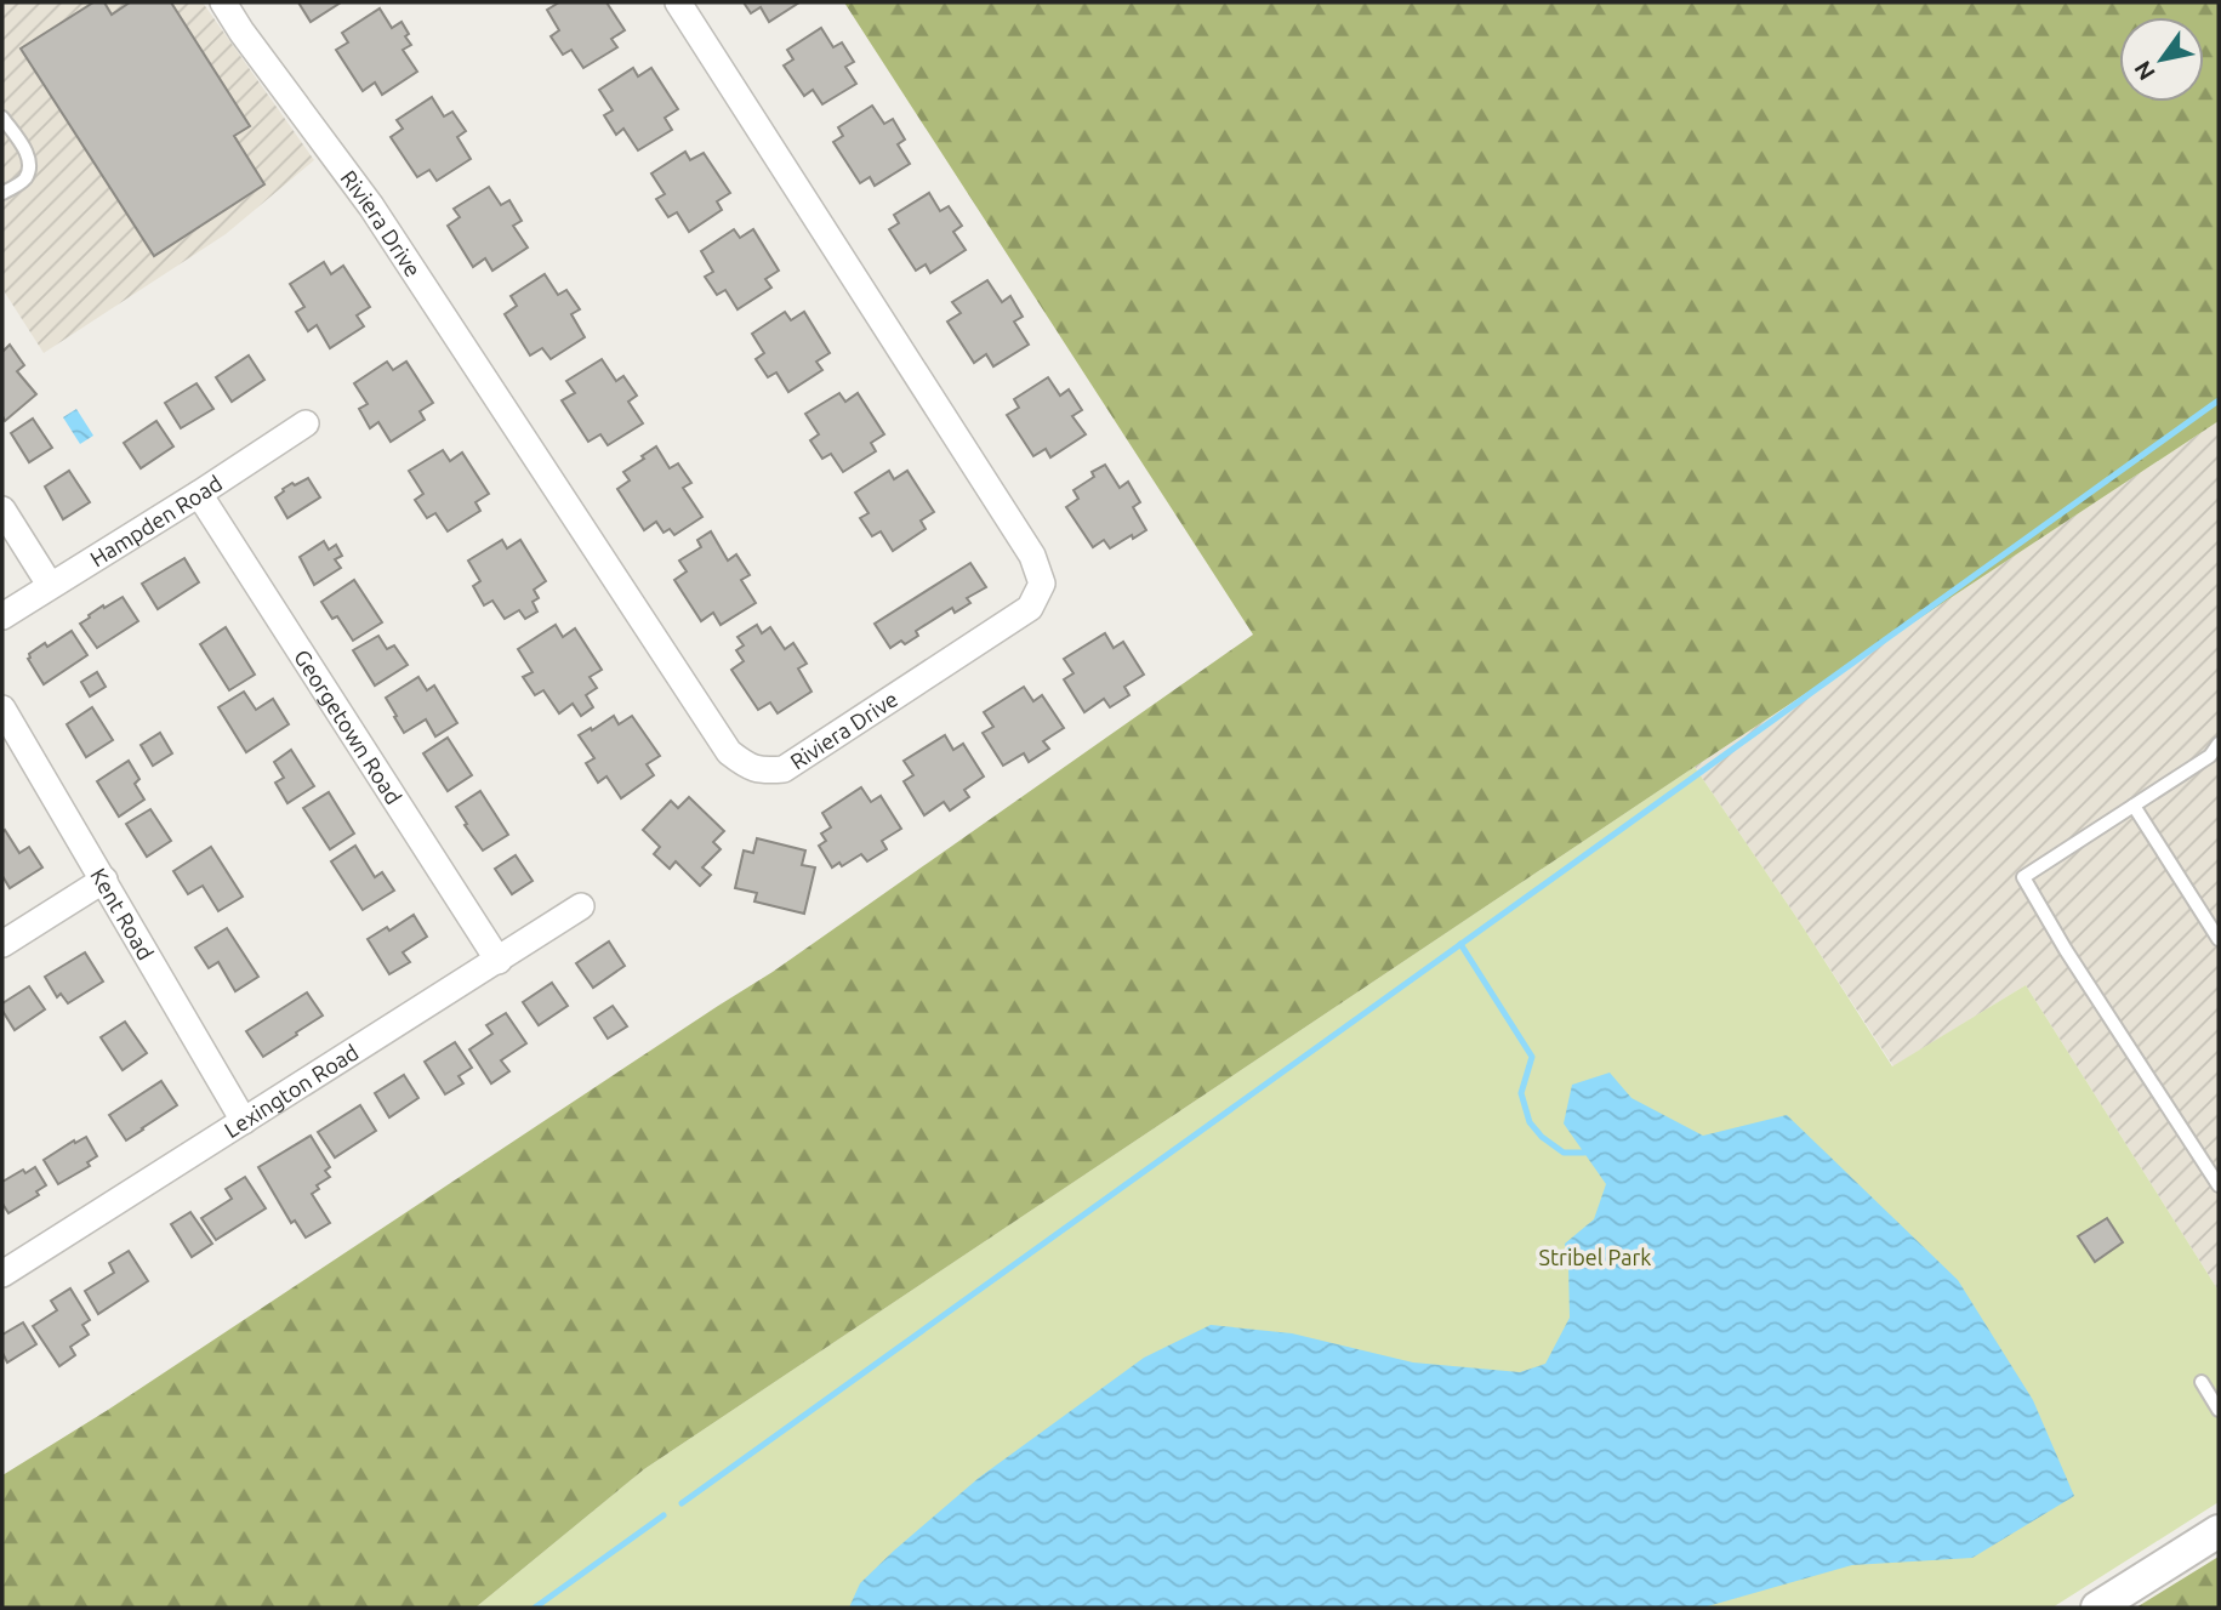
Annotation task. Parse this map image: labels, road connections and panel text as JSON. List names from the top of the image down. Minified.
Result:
{"streets":{"street":["Riviera Drive","Hampden Road","Georgetown Road","Kent Road","Lexington Road"]},"crossings":[["Hampden Road","Georgetown Road"],["Georgetown Road","Lexington Road"],["Kent Road","Lexington Road"]],"parks":["Stribel Park"],"north":"bottom left"}
